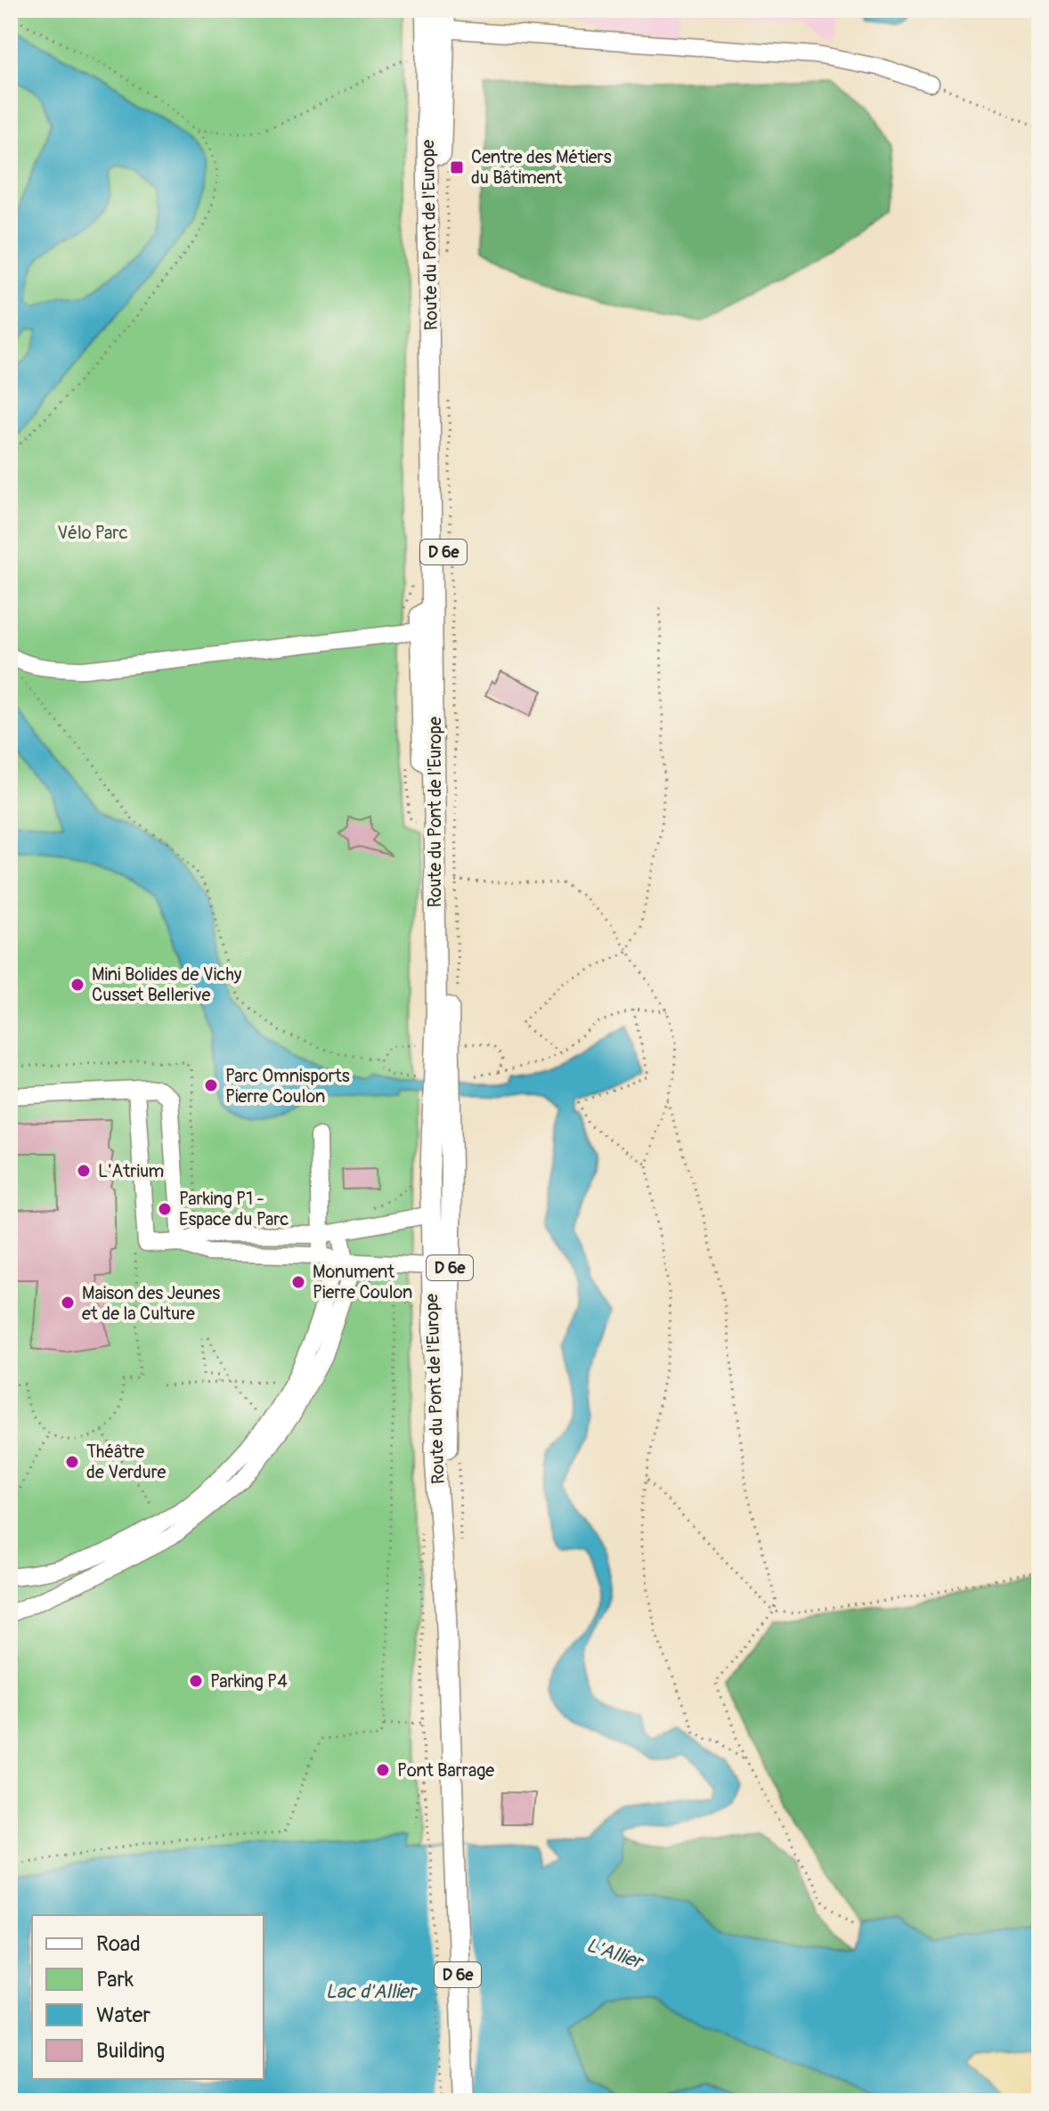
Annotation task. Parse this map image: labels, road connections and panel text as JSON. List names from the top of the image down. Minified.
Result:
{"streets":{"main road":["Route du Pont de l'Europe","D 6e"]},"water":["L'Allier","Lac d'Allier"],"parks":["Vélo Parc"],"places":{"transit":["Centre des Métiers du Bâtiment"],"other":["Mini Bolides de Vichy Cusset Bellerive","Parc Omnisports Pierre Coulon","L'Atrium","Parking P1 - Espace du Parc","Monument Pierre Coulon","Maison des Jeunes et de la Culture","Théâtre de Verdure","Parking P4","Pont Barrage"]},"legend":["Road","Park","Water","Building"]}
